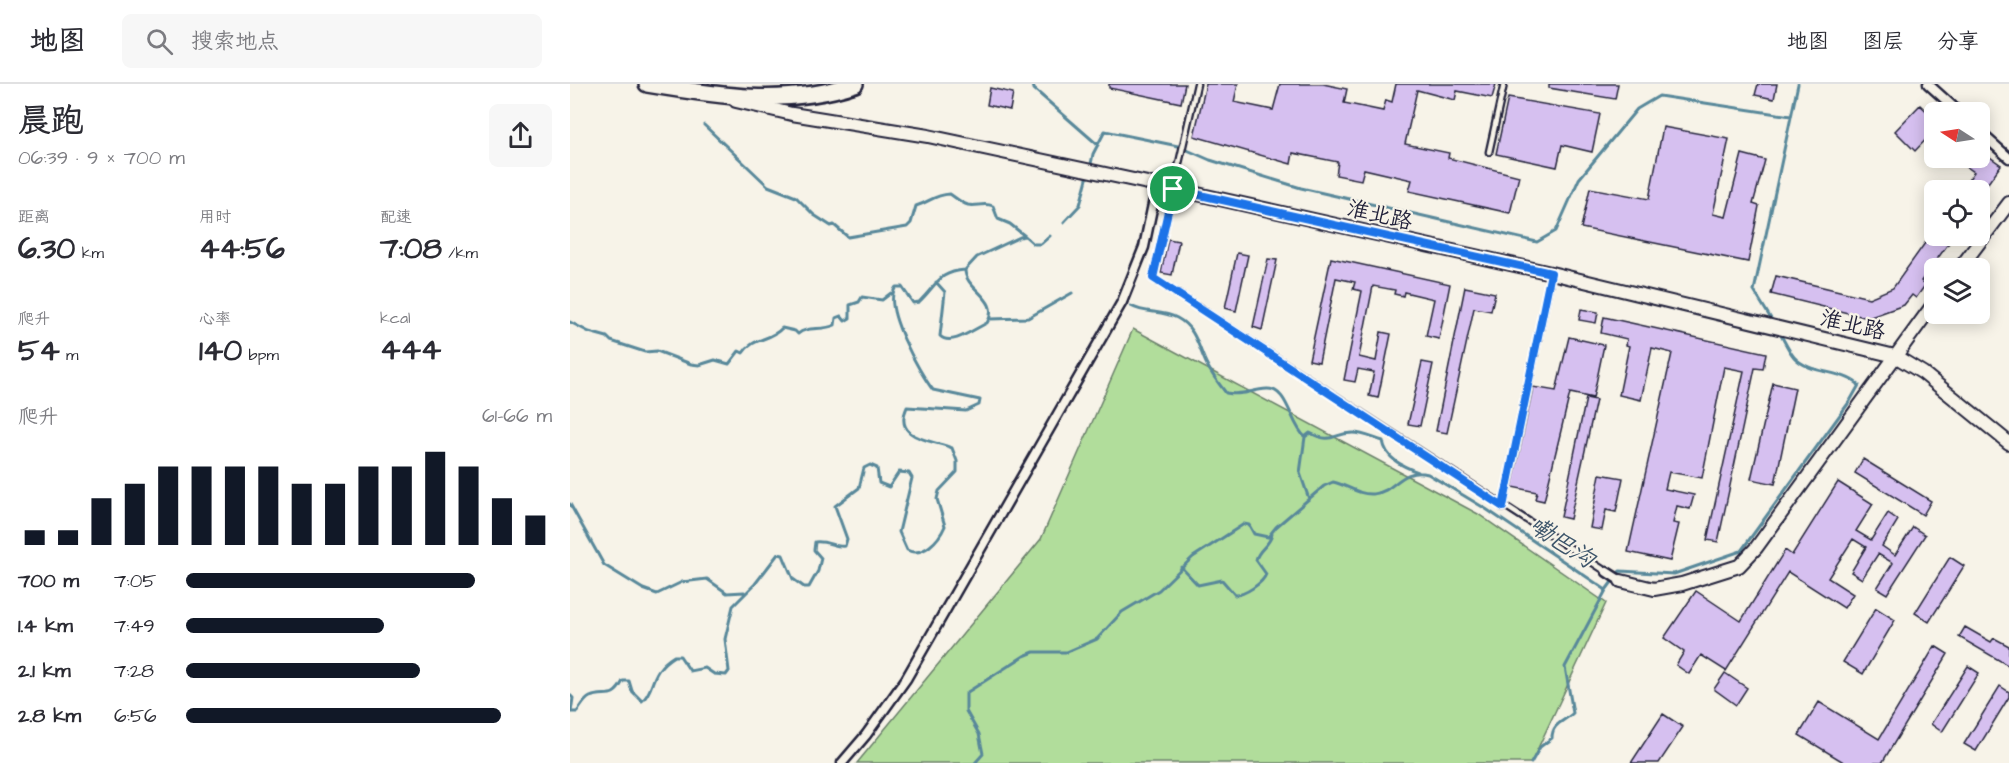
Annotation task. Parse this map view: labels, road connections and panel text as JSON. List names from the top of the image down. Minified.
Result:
{"streets":{"street":["淮北路"]},"water":["嘞巴沟"],"north":"left","page":{"header":"地图","search":"搜索地点","nav":["地图","图层","分享"],"heading":["晨跑","06:39 · 9 × 700 m"],"stats":[["距离","6.30 km"],["用时","44:56"],["配速","7:08 /km"],["爬升","54 m"],["心率","140 bpm"],["kcal","444"]],"chart":["爬升","61–66 m"],"list":[{"name":"700 m","note":"7:05"},{"name":"1.4 km","note":"7:49"},{"name":"2.1 km","note":"7:28"},{"name":"2.8 km","note":"6:56"}]}}
